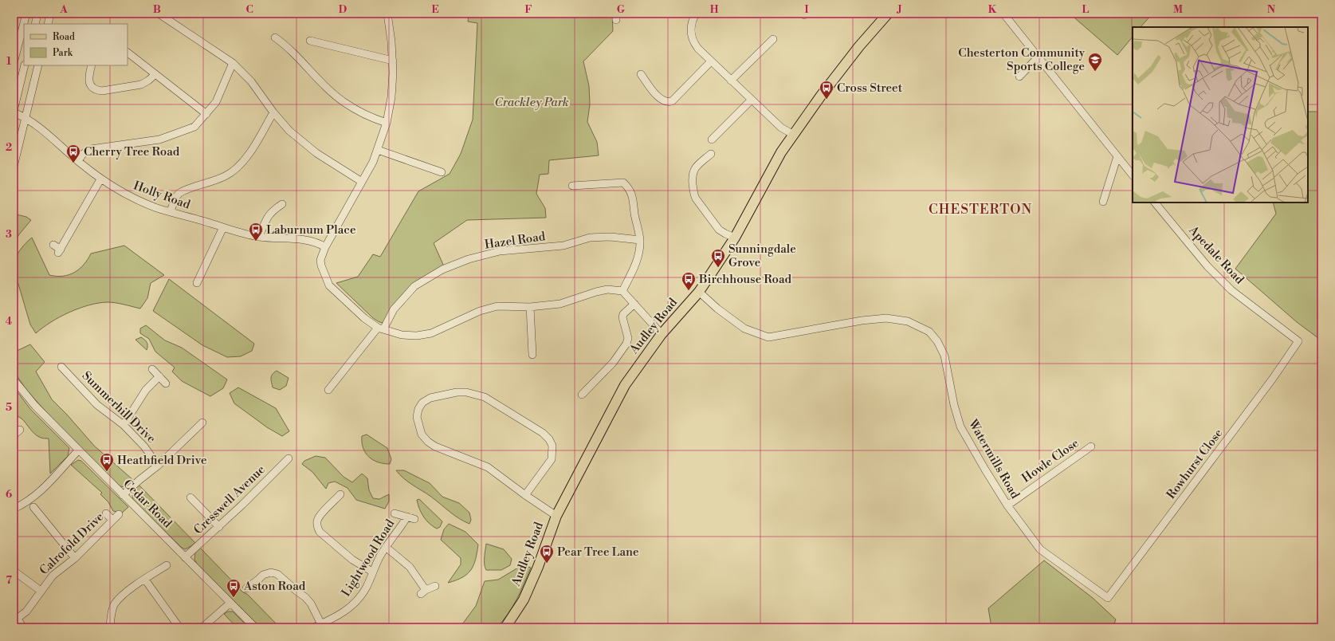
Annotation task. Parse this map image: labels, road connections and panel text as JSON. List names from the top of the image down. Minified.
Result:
{"streets":{"main road":["Audley Road"],"street":["Holly Road","Hazel Road","Apedale Road","Summerhill Drive","Watermills Road","Howle Close","Rowhurst Close","Cresswell Avenue","Cedar Road","Calrofold Drive","Lightwood Road"]},"crossings":[["Apedale Road","Rowhurst Close"],["Audley Road","Watermills Road"],["Watermills Road","Howle Close"],["Watermills Road","Rowhurst Close"],["Cresswell Avenue","Cedar Road"]],"districts":["CHESTERTON"],"parks":["Crackley Park"],"places":{"school or university":["Chesterton Community Sports College"],"bus stop":["Cross Street","Cherry Tree Road","Laburnum Place","Sunningdale Grove","Birchhouse Road","Heathfield Drive","Pear Tree Lane","Aston Road"]},"legend":["Road","Park"],"grid":{"columns":["A","B","C","D","E","F","G","H","I","J","K","L","M","N"],"rows":["1","2","3","4","5","6","7"]}}
